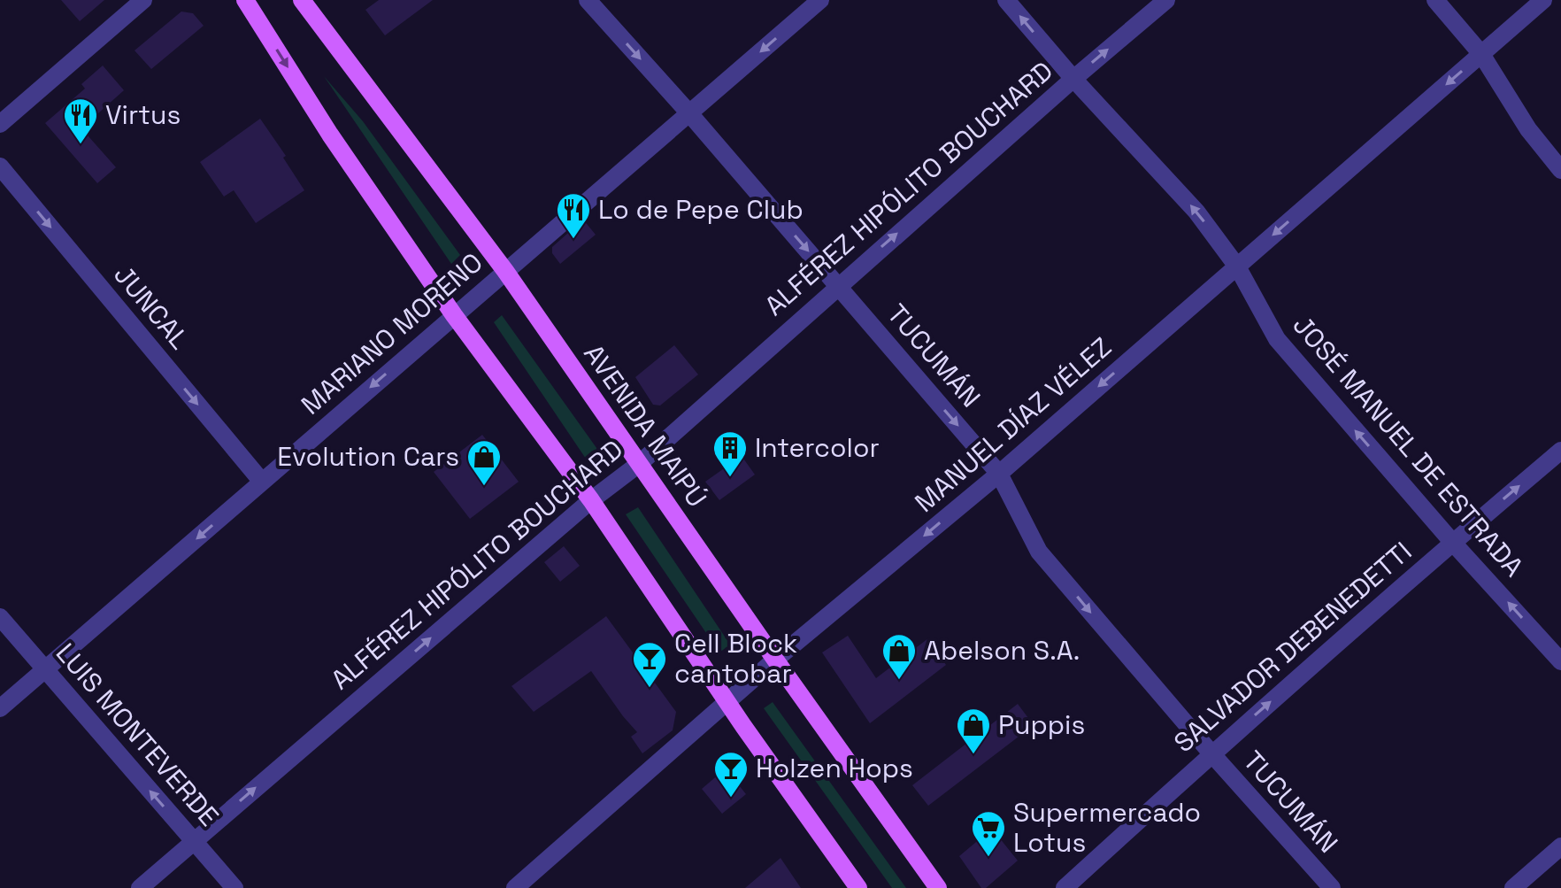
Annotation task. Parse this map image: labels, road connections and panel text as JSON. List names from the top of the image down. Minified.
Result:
{"streets":{"main road":["AVENIDA MAIPÚ"],"street":["ALFÉREZ HIPÓLITO BOUCHARD","JUNCAL","MARIANO MORENO","TUCUMÁN","MANUEL DÍAZ VÉLEZ","JOSÉ MANUEL DE ESTRADA","SALVADOR DEBENEDETTI","LUIS MONTEVERDE"]},"crossings":[["ALFÉREZ HIPÓLITO BOUCHARD","TUCUMÁN"],["ALFÉREZ HIPÓLITO BOUCHARD","AVENIDA MAIPÚ"],["ALFÉREZ HIPÓLITO BOUCHARD","JOSÉ MANUEL DE ESTRADA"],["ALFÉREZ HIPÓLITO BOUCHARD","LUIS MONTEVERDE"],["JUNCAL","MARIANO MORENO"],["MARIANO MORENO","TUCUMÁN"],["MARIANO MORENO","AVENIDA MAIPÚ"],["MARIANO MORENO","LUIS MONTEVERDE"],["TUCUMÁN","MANUEL DÍAZ VÉLEZ"],["TUCUMÁN","SALVADOR DEBENEDETTI"],["MANUEL DÍAZ VÉLEZ","AVENIDA MAIPÚ"],["MANUEL DÍAZ VÉLEZ","JOSÉ MANUEL DE ESTRADA"],["JOSÉ MANUEL DE ESTRADA","SALVADOR DEBENEDETTI"]],"one_way":["ALFÉREZ HIPÓLITO BOUCHARD","JUNCAL","MARIANO MORENO","TUCUMÁN","MANUEL DÍAZ VÉLEZ","JOSÉ MANUEL DE ESTRADA","SALVADOR DEBENEDETTI","LUIS MONTEVERDE"],"places":{"restaurant":["Virtus","Lo de Pepe Club"],"building":["Intercolor"],"shop":["Evolution Cars","Abelson S.A.","Puppis"],"bar":["Cell Block cantobar","Holzen Hops"],"supermarket":["Supermercado Lotus"]}}
